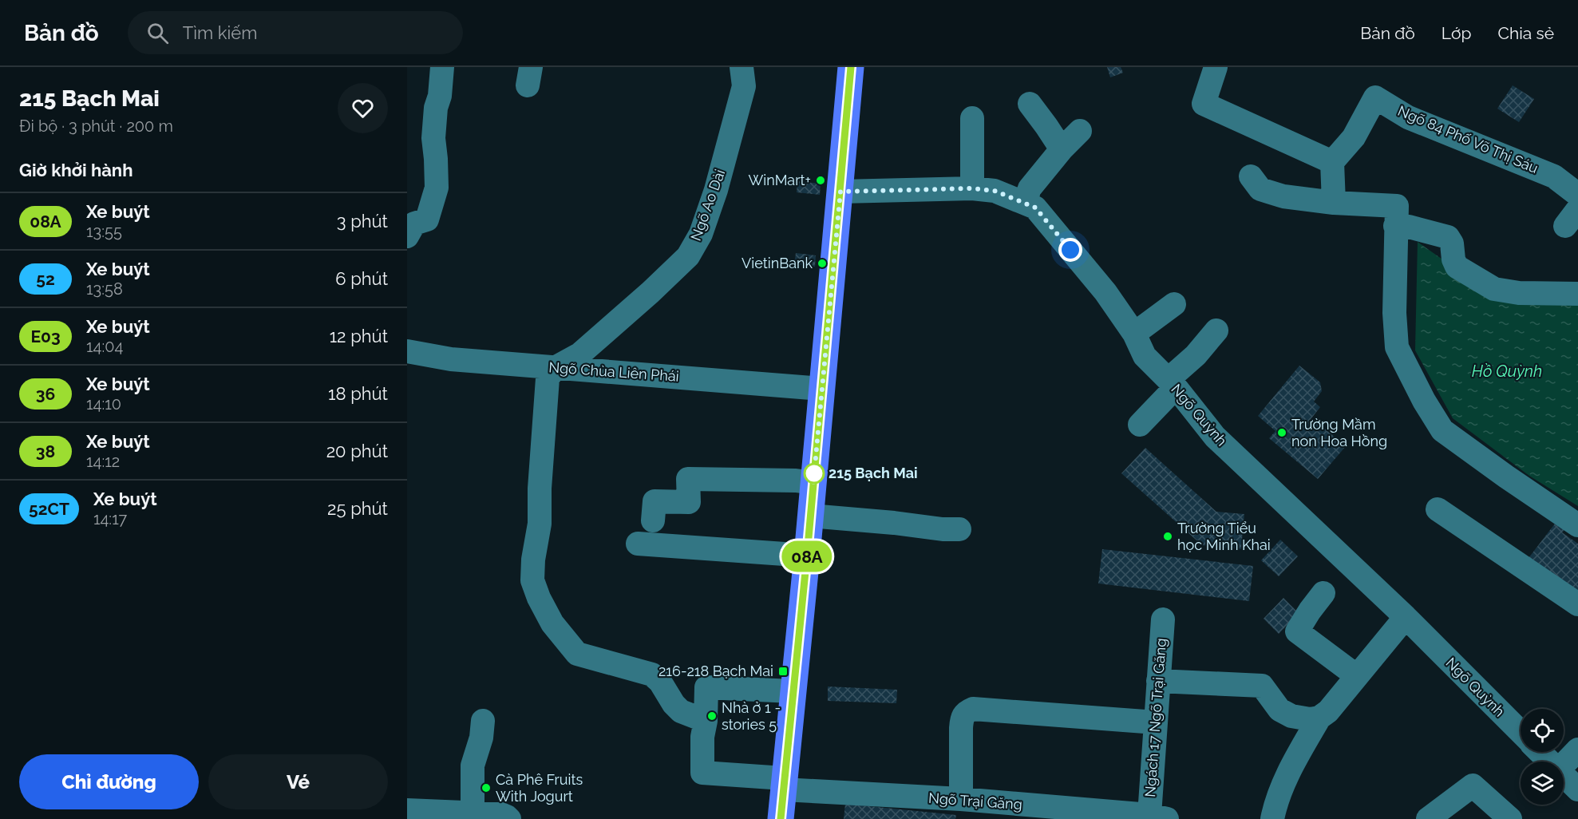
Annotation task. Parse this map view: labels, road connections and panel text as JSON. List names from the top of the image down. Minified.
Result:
{"streets":{"street":["Ngõ 84 Phố Võ Thị Sáu","Ngõ Ao Dài","Ngõ Chùa Liên Phái","Ngõ Quỳnh","Ngách 17 Ngõ Trại Găng","Ngõ Trại Găng"]},"crossings":[["Ngõ Ao Dài","Ngõ Chùa Liên Phái"],["Ngách 17 Ngõ Trại Găng","Ngõ Trại Găng"]],"water":["Hồ Quỳnh"],"places":{"other":["WinMart+","VietinBank","Trường Mầm non Hoa Hồng","215 Bạch Mai","Trường Tiểu học Minh Khai","Nhà ở 1 - stories 5","Cà Phê Fruits With Jogurt"],"transit":["216-218 Bạch Mai"]},"lines":["bus line 08A"],"page":{"header":"Bản đồ","search":"Tìm kiếm","nav":["Bản đồ","Lớp","Chia sẻ"],"heading":[["215 Bạch Mai","Đi bộ · 3 phút · 200 m"],"Giờ khởi hành"],"on_map":"08A","list":[{"mark":"08A","name":"Xe buýt","note":"13:55","value":"3 phút"},{"mark":"52","name":"Xe buýt","note":"13:58","value":"6 phút"},{"mark":"E03","name":"Xe buýt","note":"14:04","value":"12 phút"},{"mark":"36","name":"Xe buýt","note":"14:10","value":"18 phút"},{"mark":"38","name":"Xe buýt","note":"14:12","value":"20 phút"},{"mark":"52CT","name":"Xe buýt","note":"14:17","value":"25 phút"}],"buttons":["Chỉ đường","Vé"]}}
